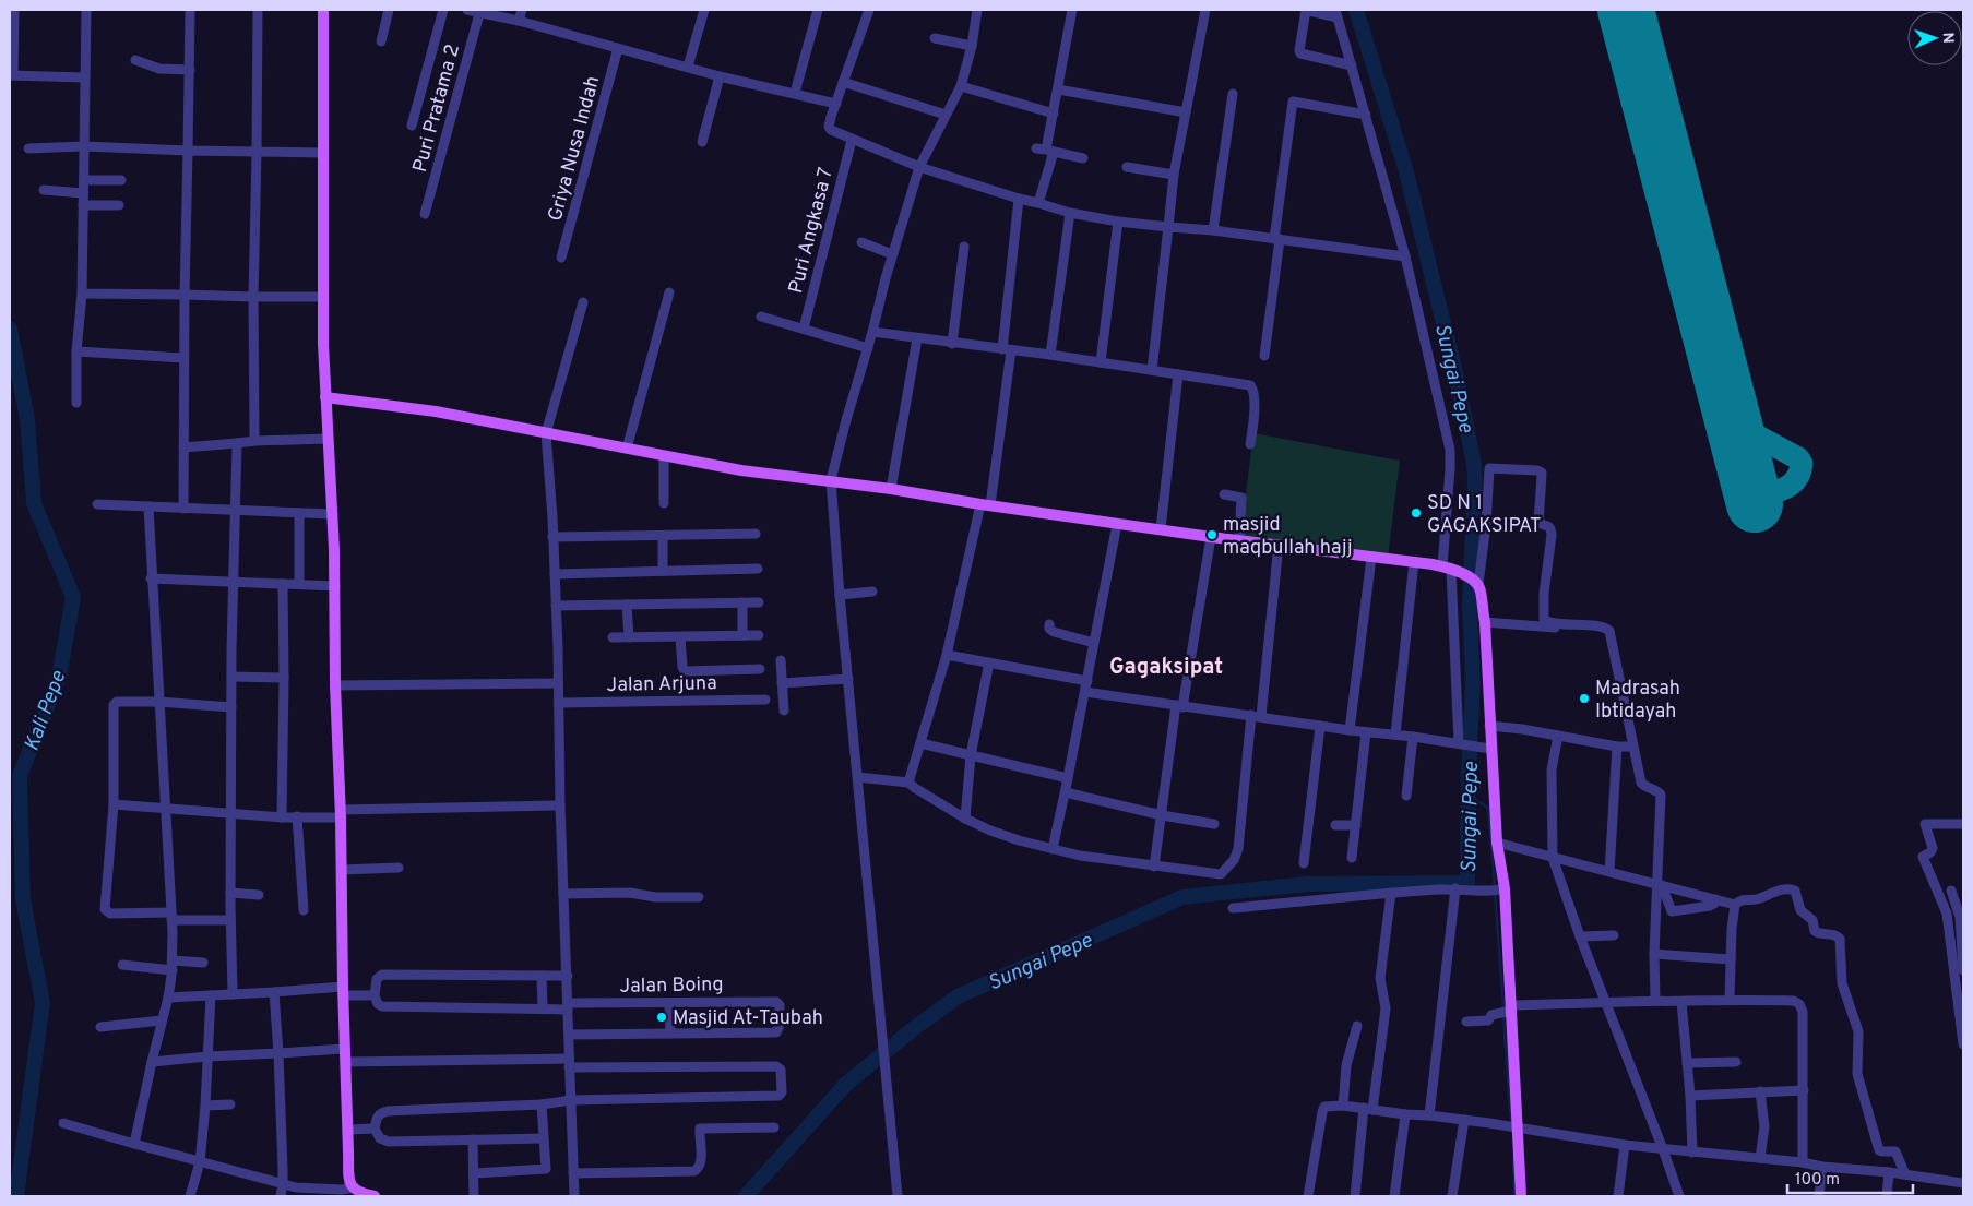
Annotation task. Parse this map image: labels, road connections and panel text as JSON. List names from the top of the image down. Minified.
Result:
{"streets":{"street":["Puri Pratama 2","Griya Nusa Indah","Puri Angkasa 7","Jalan Arjuna","Jalan Boing"]},"districts":["Gagaksipat"],"water":["Sungai Pepe","Kali Pepe"],"places":["SD N 1 GAGAKSIPAT","masjid maqbullah hajj","Madrasah Ibtidayah","Masjid At-Taubah"],"scale_bar":"100 m","north":"right"}
